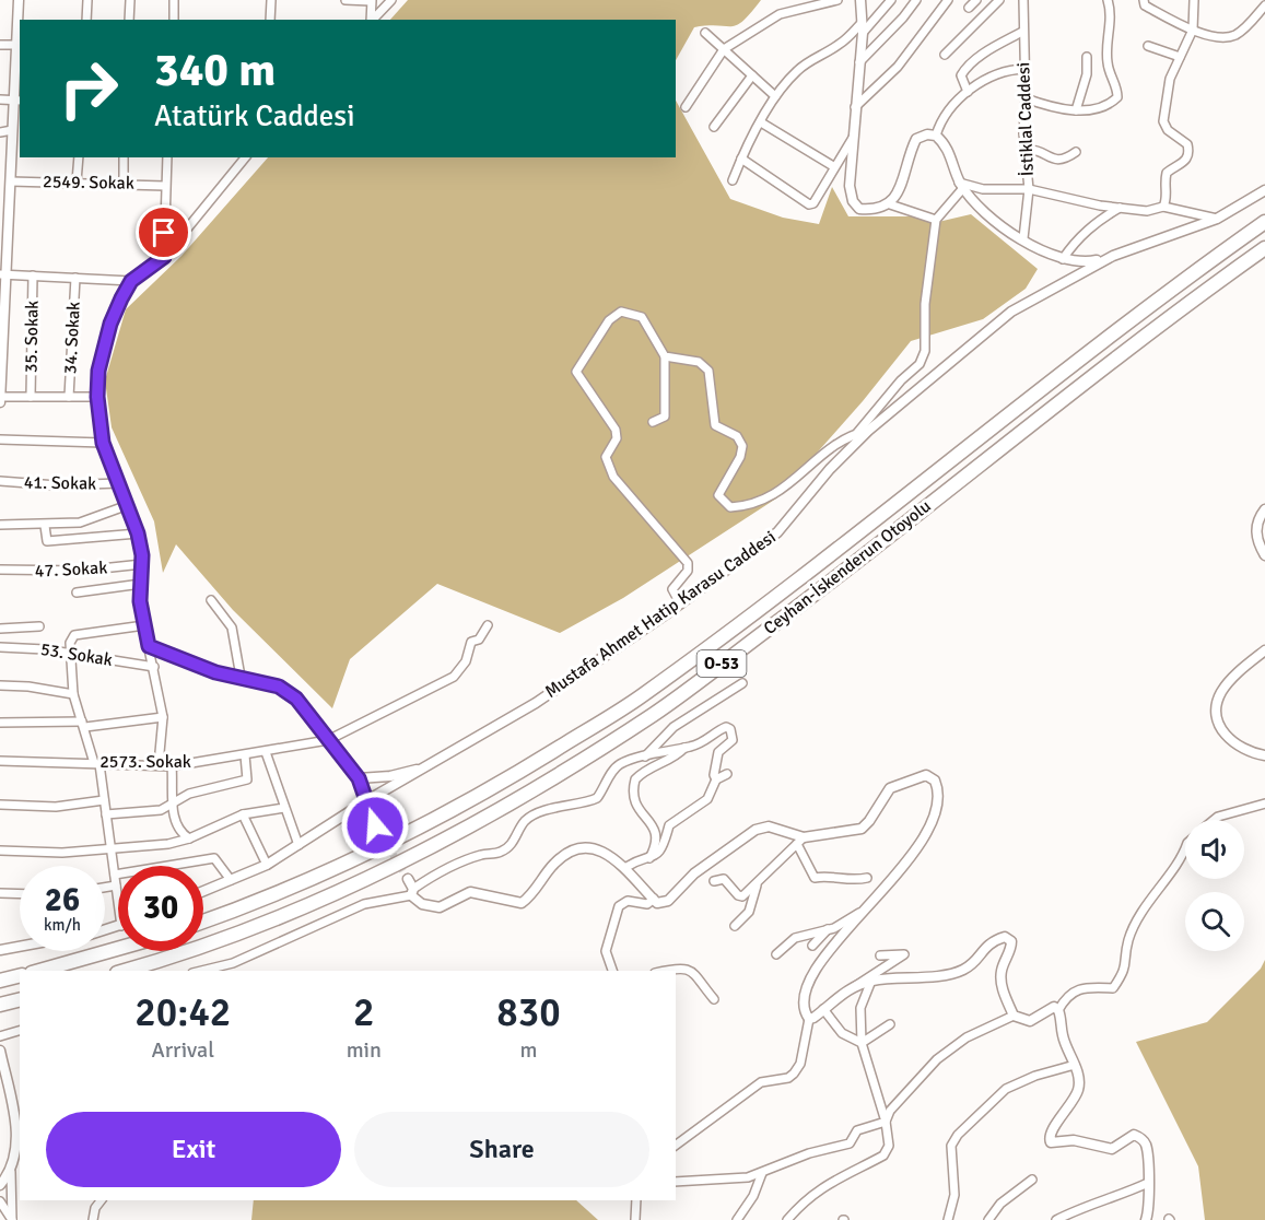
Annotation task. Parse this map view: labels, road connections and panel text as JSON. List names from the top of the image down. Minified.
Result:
{"streets":{"highway":["Ceyhan-İskenderun Otoyolu","O-53"],"street":["İstiklal Caddesi","2549. Sokak","35. Sokak","34. Sokak","41. Sokak","47. Sokak","Mustafa Ahmet Hatip Karasu Caddesi","53. Sokak","2573. Sokak"]},"page":{"turn":["340 m","Atatürk Caddesi"],"speed":"26 km/h","limit":"30","eta":["20:42","Arrival","2","min","830","m"],"buttons":["Exit","Share"]}}
